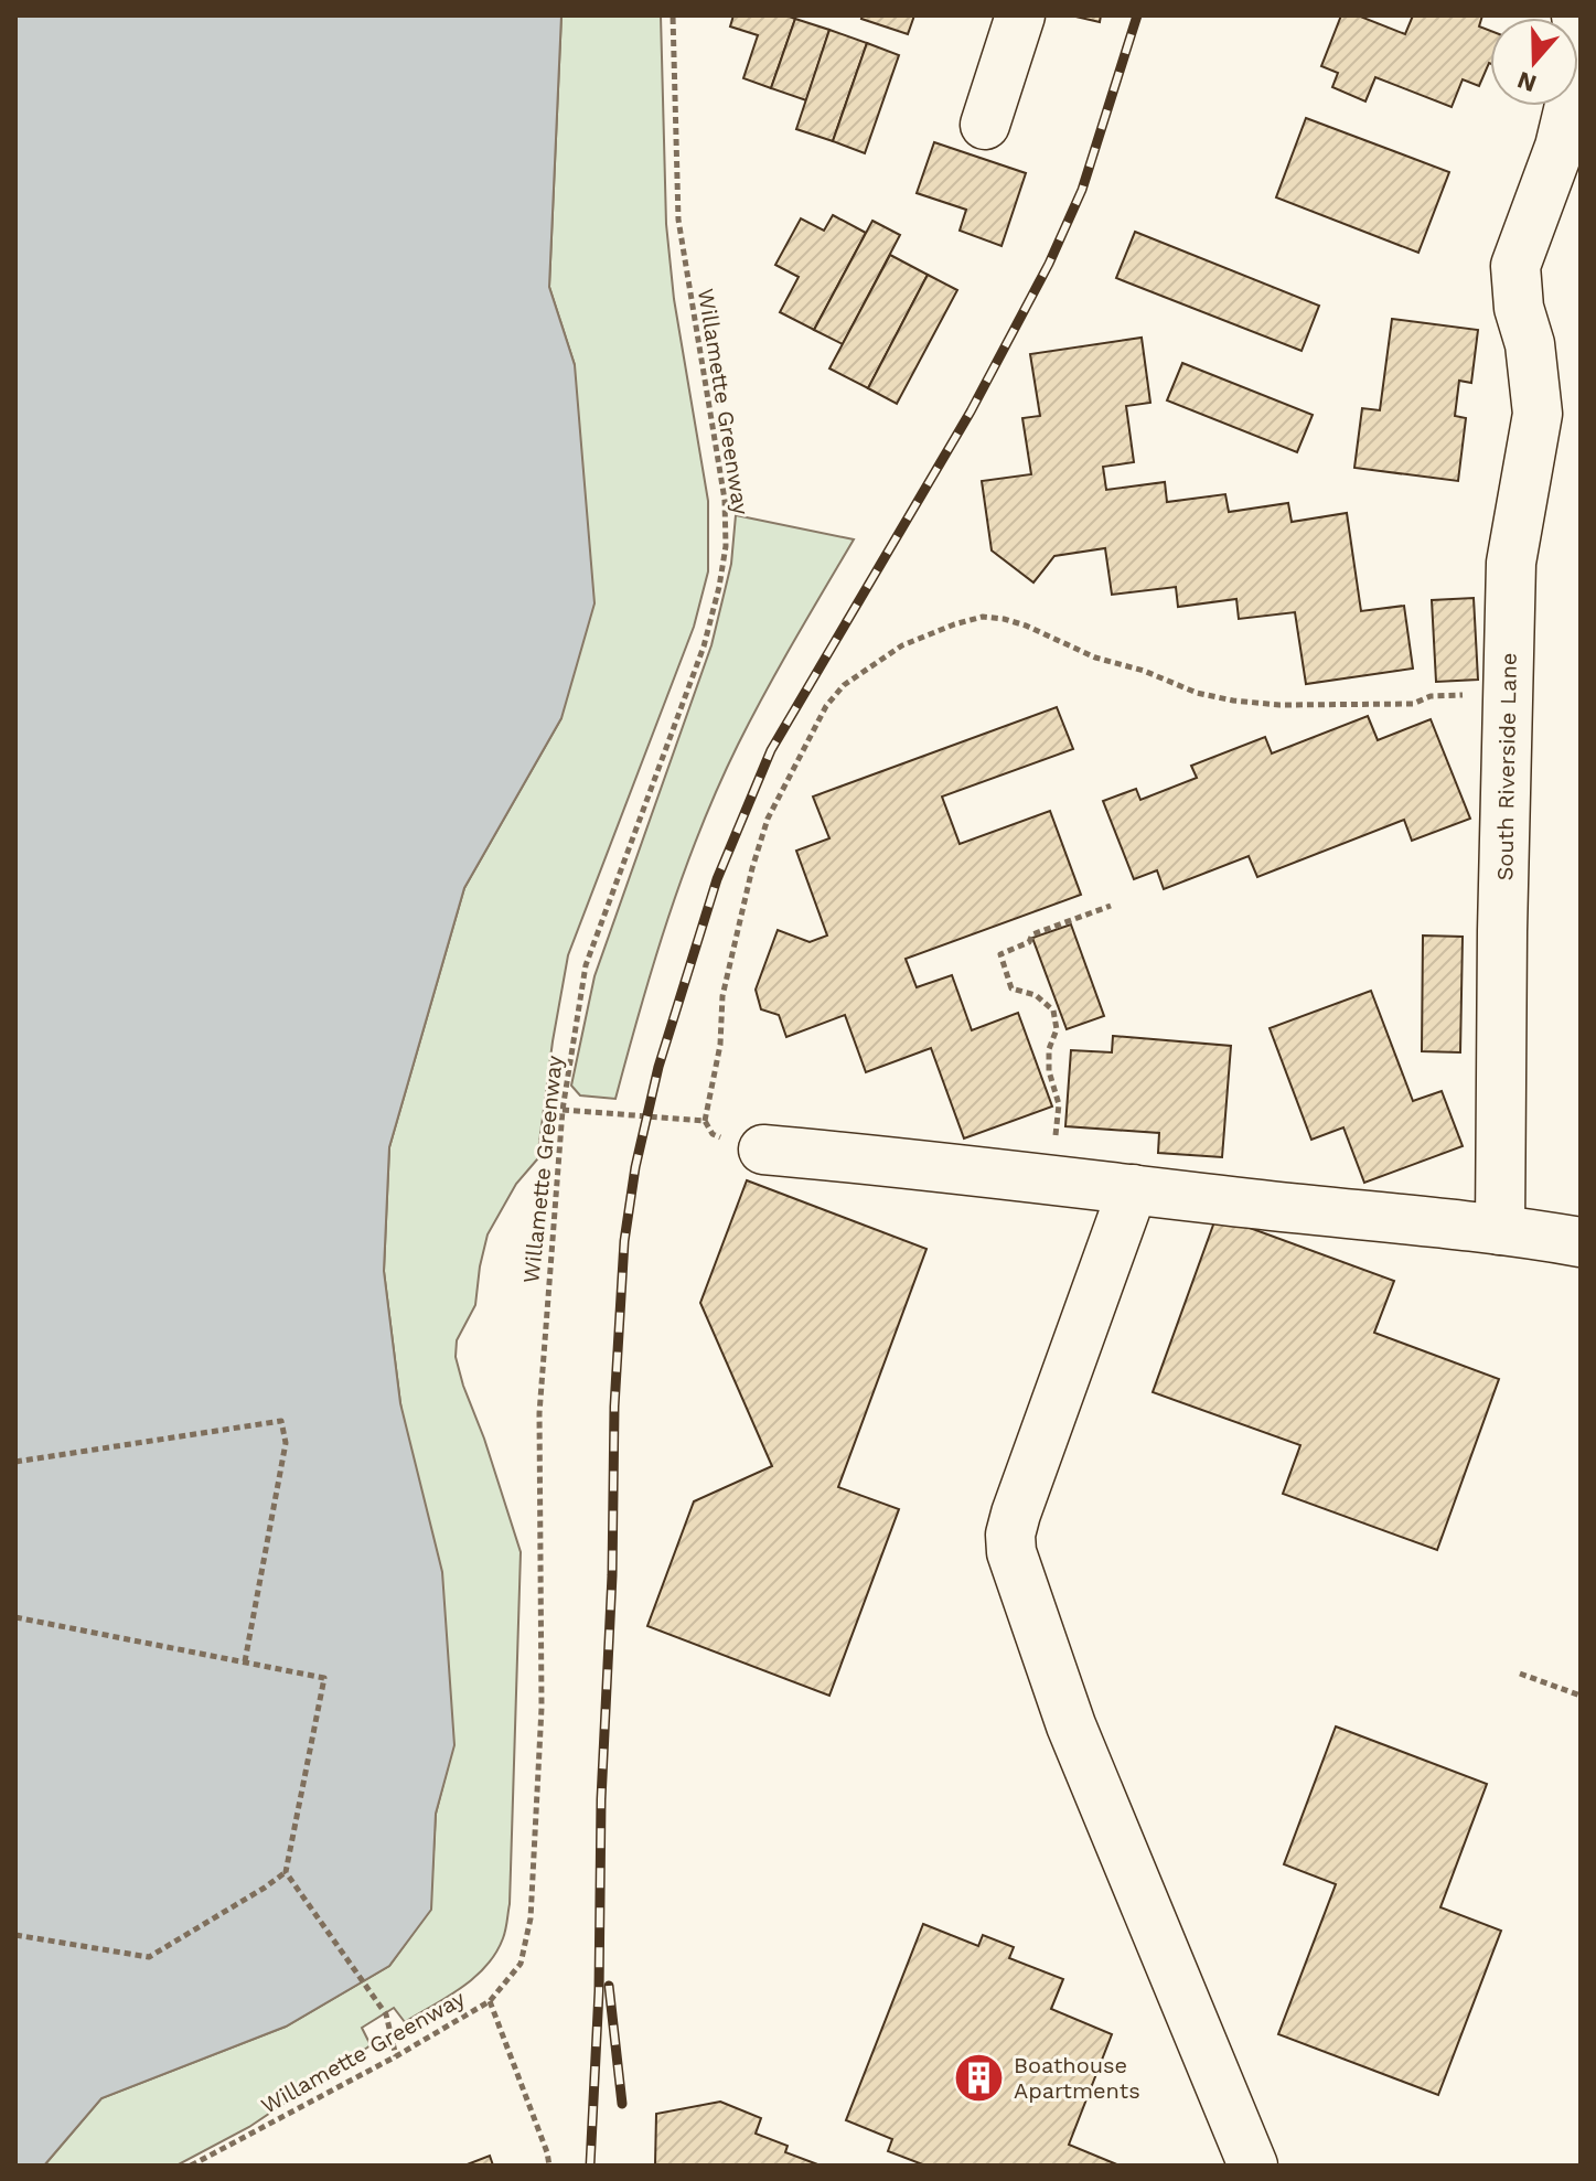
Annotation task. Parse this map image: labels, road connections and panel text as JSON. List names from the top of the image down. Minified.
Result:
{"streets":{"street":["South Riverside Lane"],"path":["Willamette Greenway"]},"places":{"building":["Boathouse Apartments"]},"north":"bottom"}
